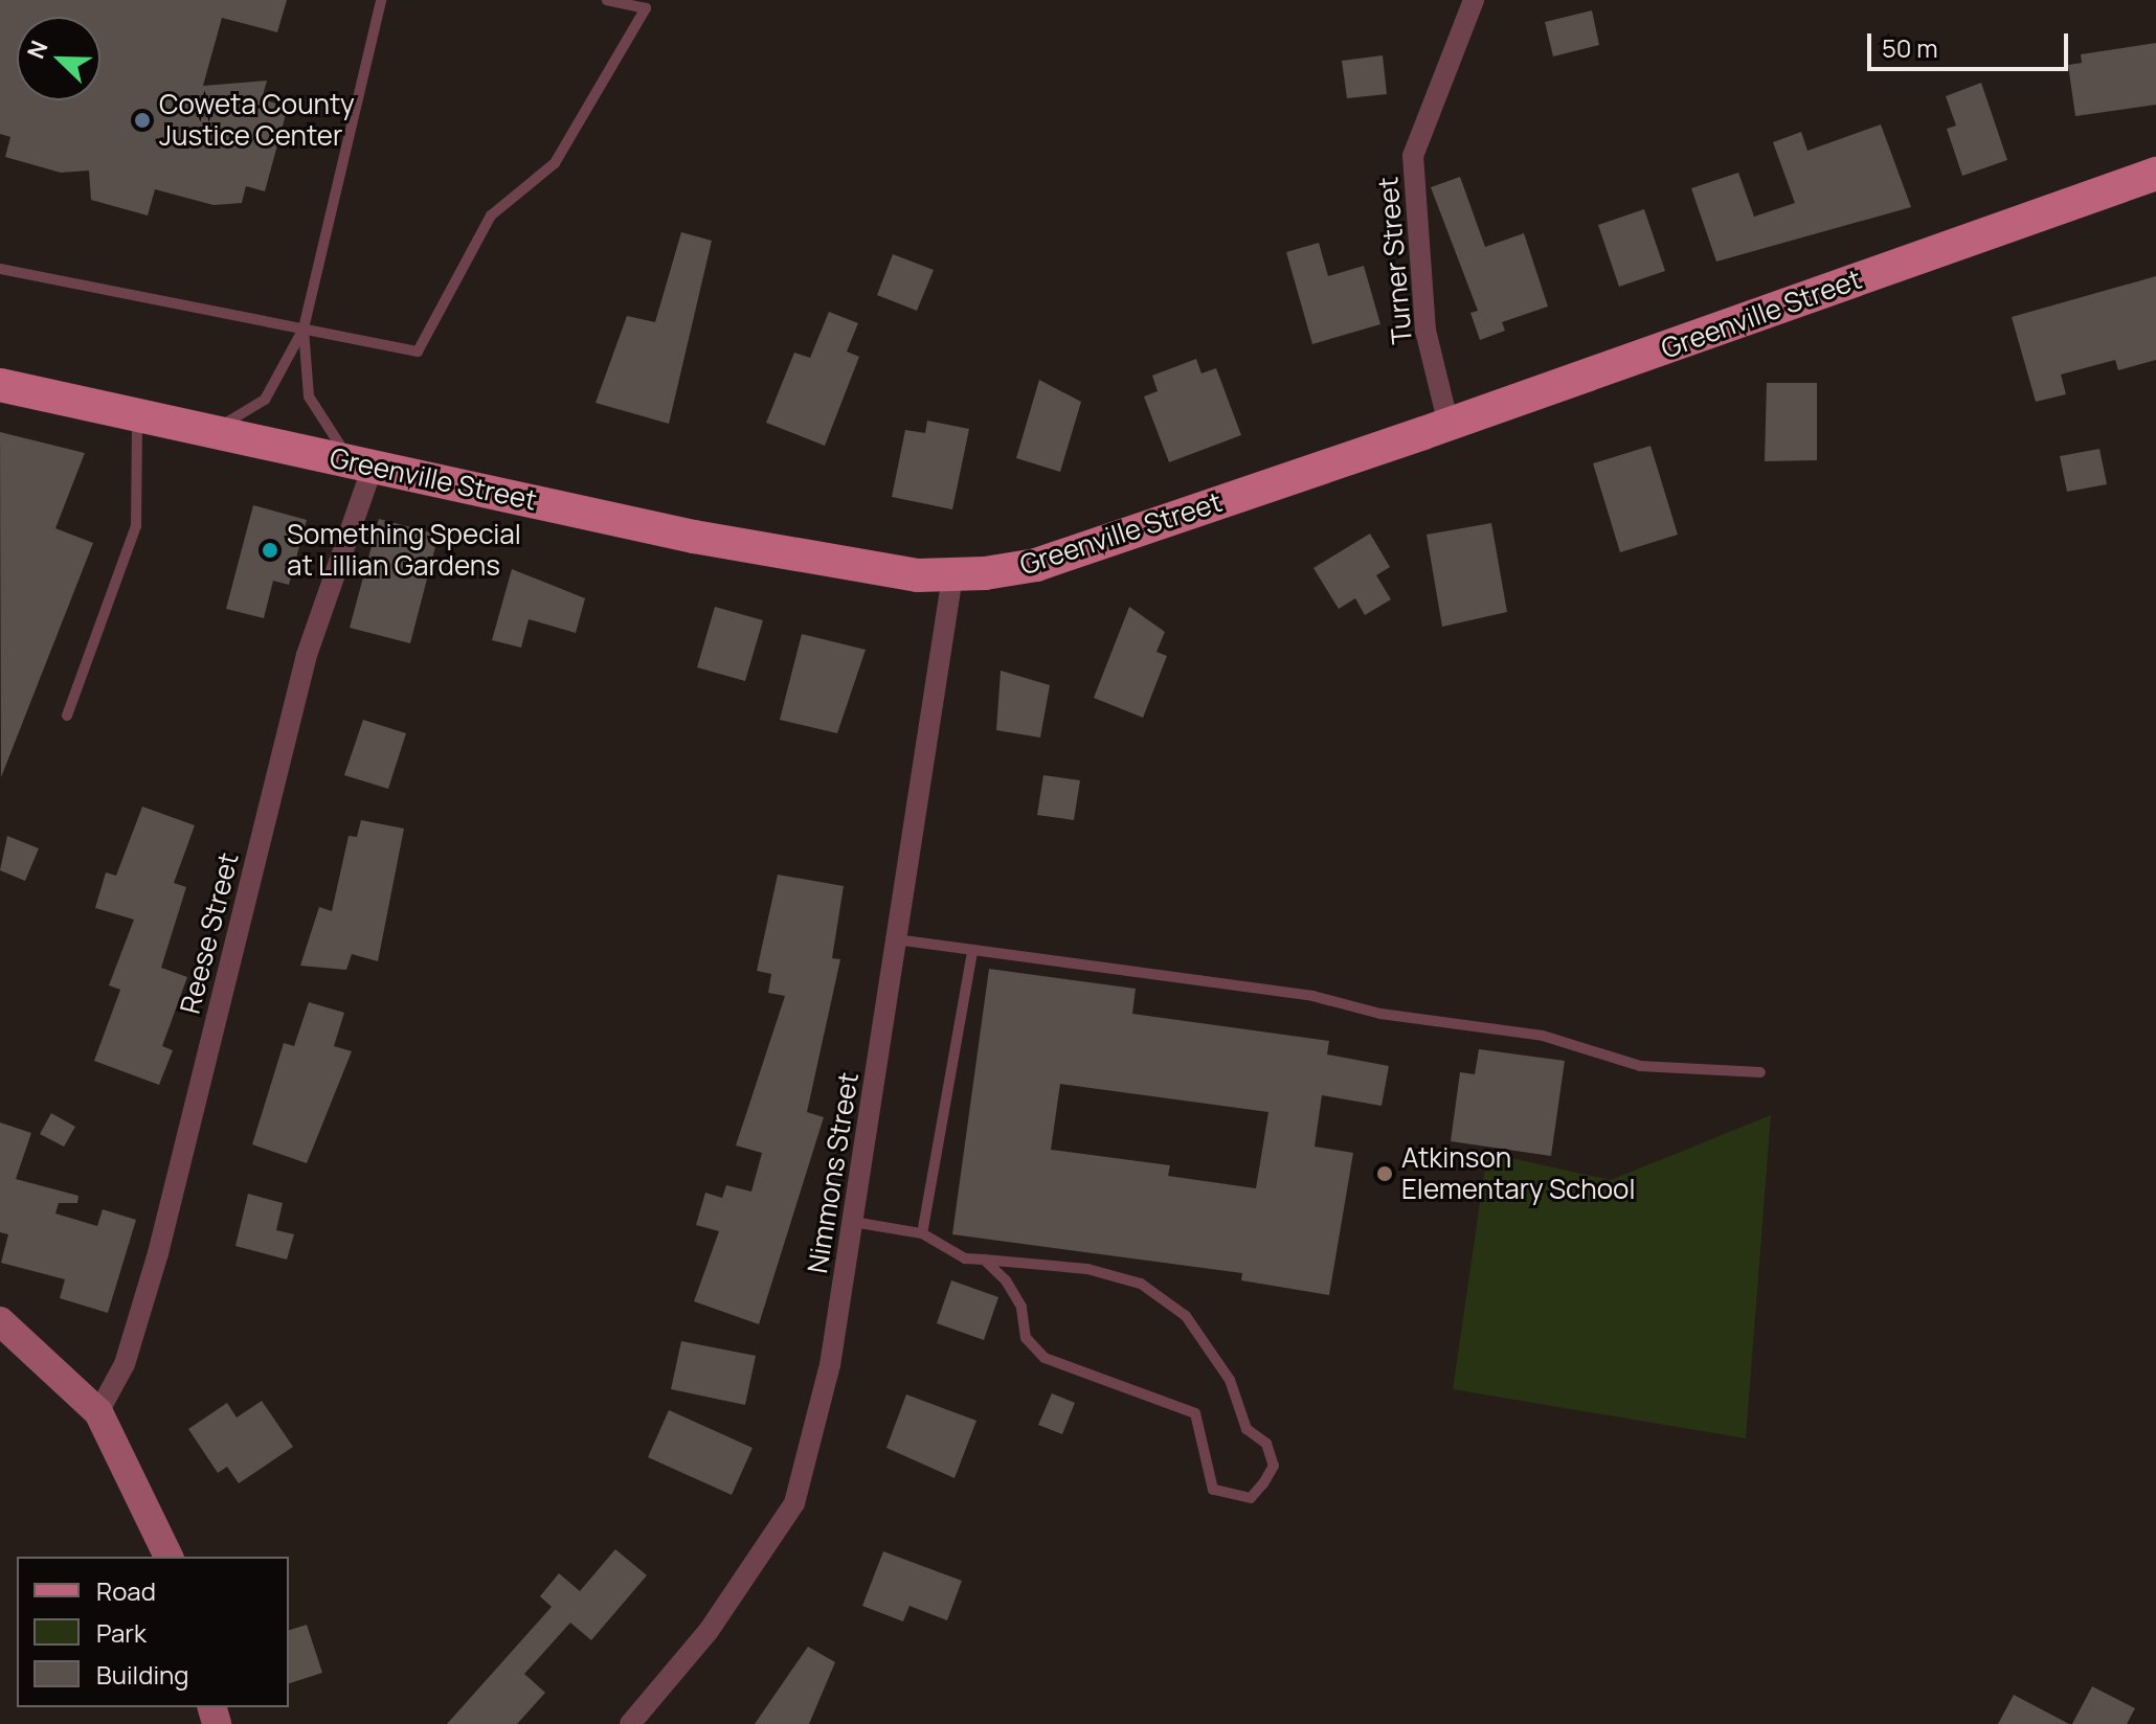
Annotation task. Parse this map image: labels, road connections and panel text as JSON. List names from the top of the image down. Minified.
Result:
{"streets":{"main road":["Greenville Street"],"street":["Turner Street","Reese Street","Nimmons Street"]},"crossings":[["Turner Street","Greenville Street"],["Greenville Street","Reese Street"],["Greenville Street","Nimmons Street"]],"places":["Coweta County Justice Center","Something Special at Lillian Gardens","Atkinson Elementary School"],"legend":["Road","Park","Building"],"scale_bar":"50 m","north":"top left"}
